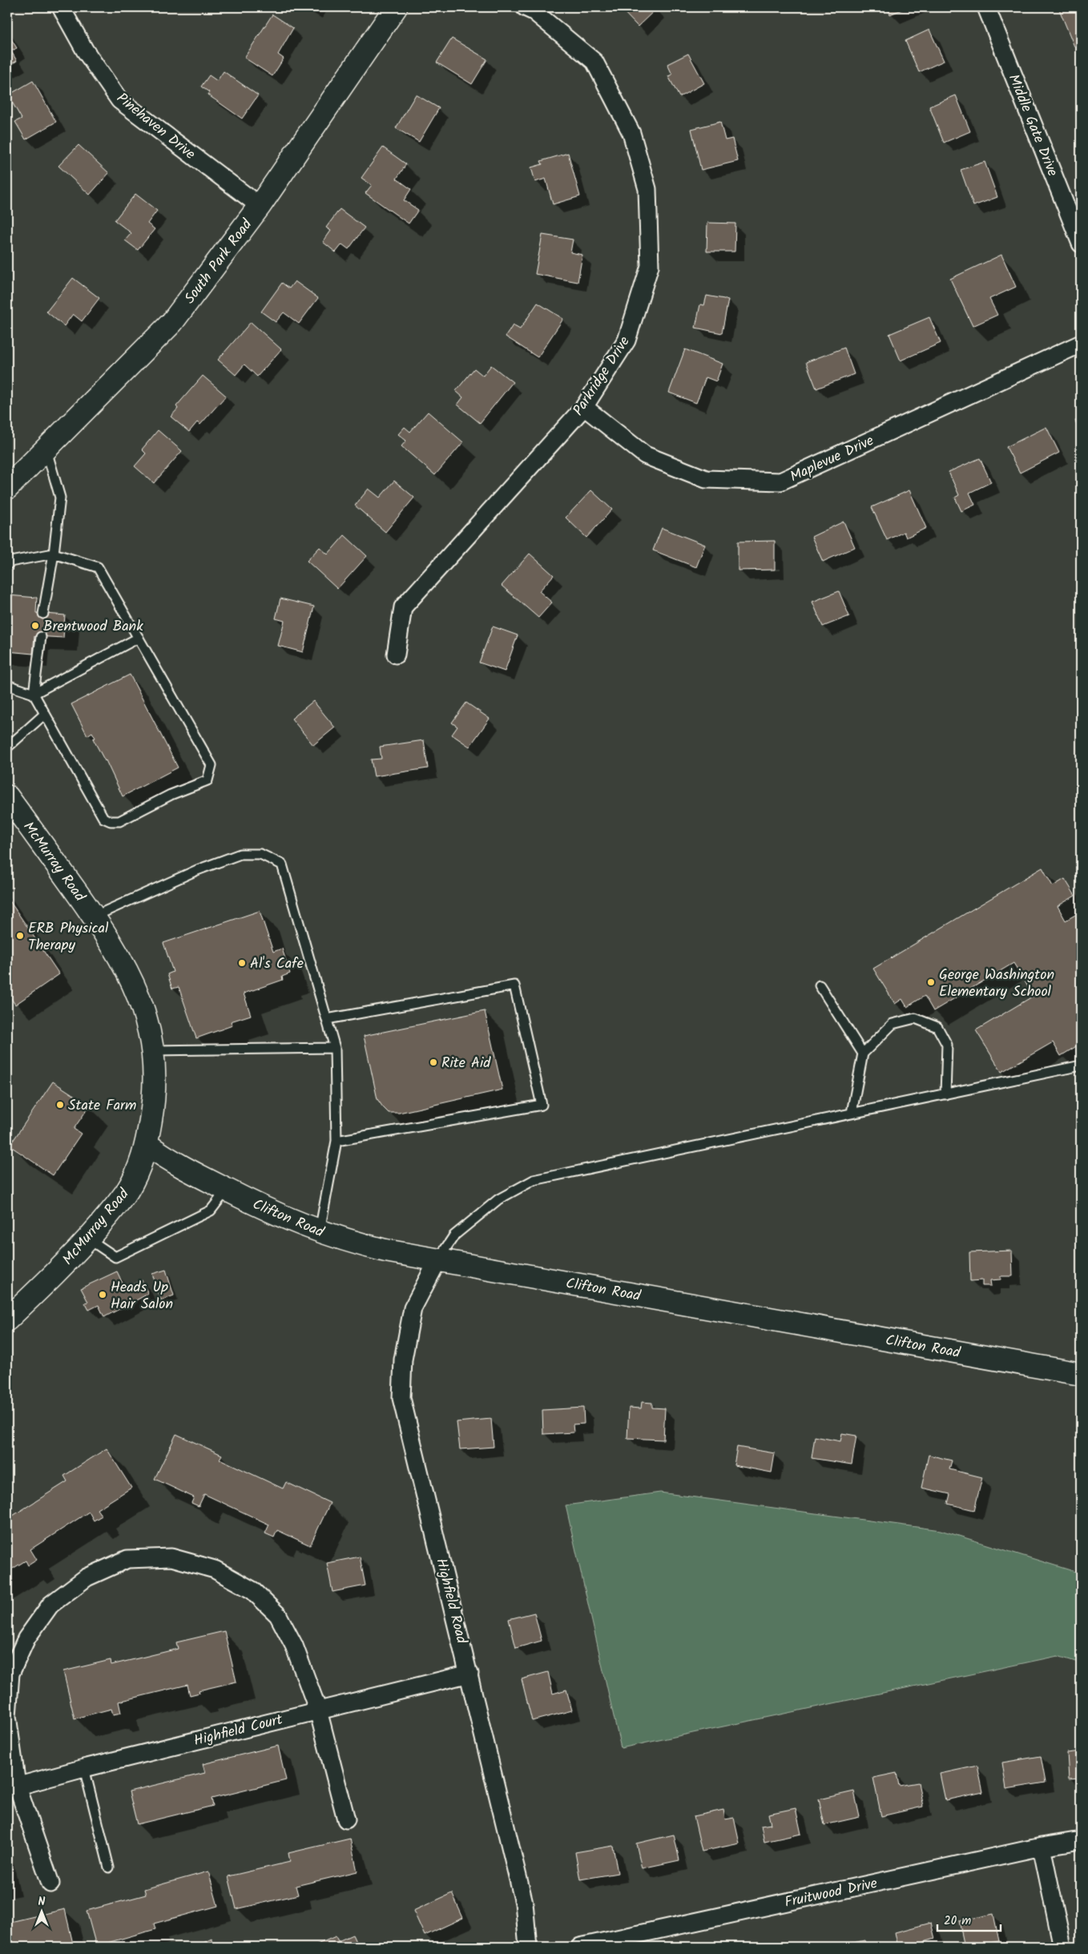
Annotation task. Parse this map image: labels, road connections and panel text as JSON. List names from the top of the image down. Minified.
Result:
{"streets":{"main road":["South Park Road","McMurray Road","Clifton Road"],"street":["Middle Gate Drive","Pinehaven Drive","Parkridge Drive","Maplevue Drive","Highfield Road","Highfield Court","Fruitwood Drive"]},"crossings":[["Pinehaven Drive","South Park Road"],["Parkridge Drive","Maplevue Drive"],["McMurray Road","Clifton Road"],["Clifton Road","Highfield Road"],["Highfield Road","Highfield Court"]],"places":["Brentwood Bank","ERB Physical Therapy","Al's Cafe","George Washington Elementary School","Rite Aid","State Farm","Heads Up Hair Salon"],"scale_bar":"20 m","north":"top"}
